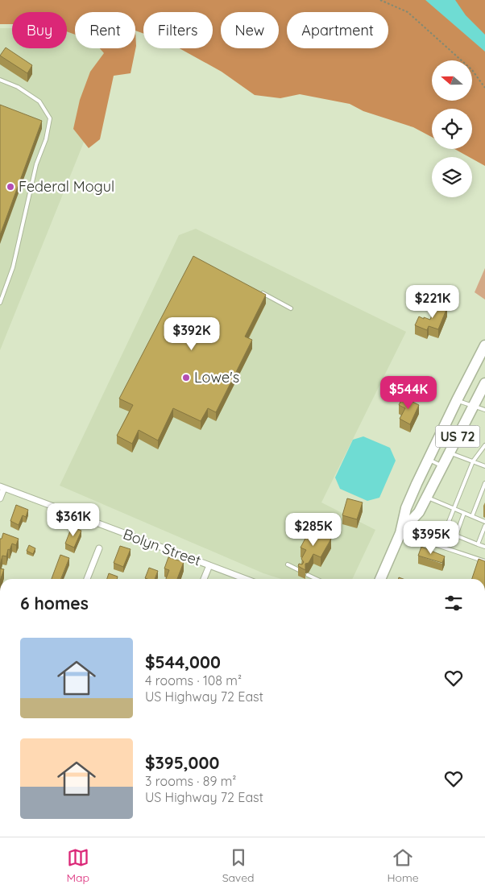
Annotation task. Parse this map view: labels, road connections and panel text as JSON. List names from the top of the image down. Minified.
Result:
{"streets":{"highway":["US 72"],"street":["Bolyn Street"]},"places":["Federal Mogul","Lowe's"],"north":"left","page":{"chip":["Buy","Rent","Filters","New","Apartment"],"price":["$221K","$392K","$544K","$361K","$285K","$395K"],"heading":"6 homes","list":[{"name":"$544,000","note":"4 rooms · 108 m² · US Highway 72 East"},{"name":"$395,000","note":"3 rooms · 89 m² · US Highway 72 East"}],"tabs":["Map","Saved","Home"]}}
